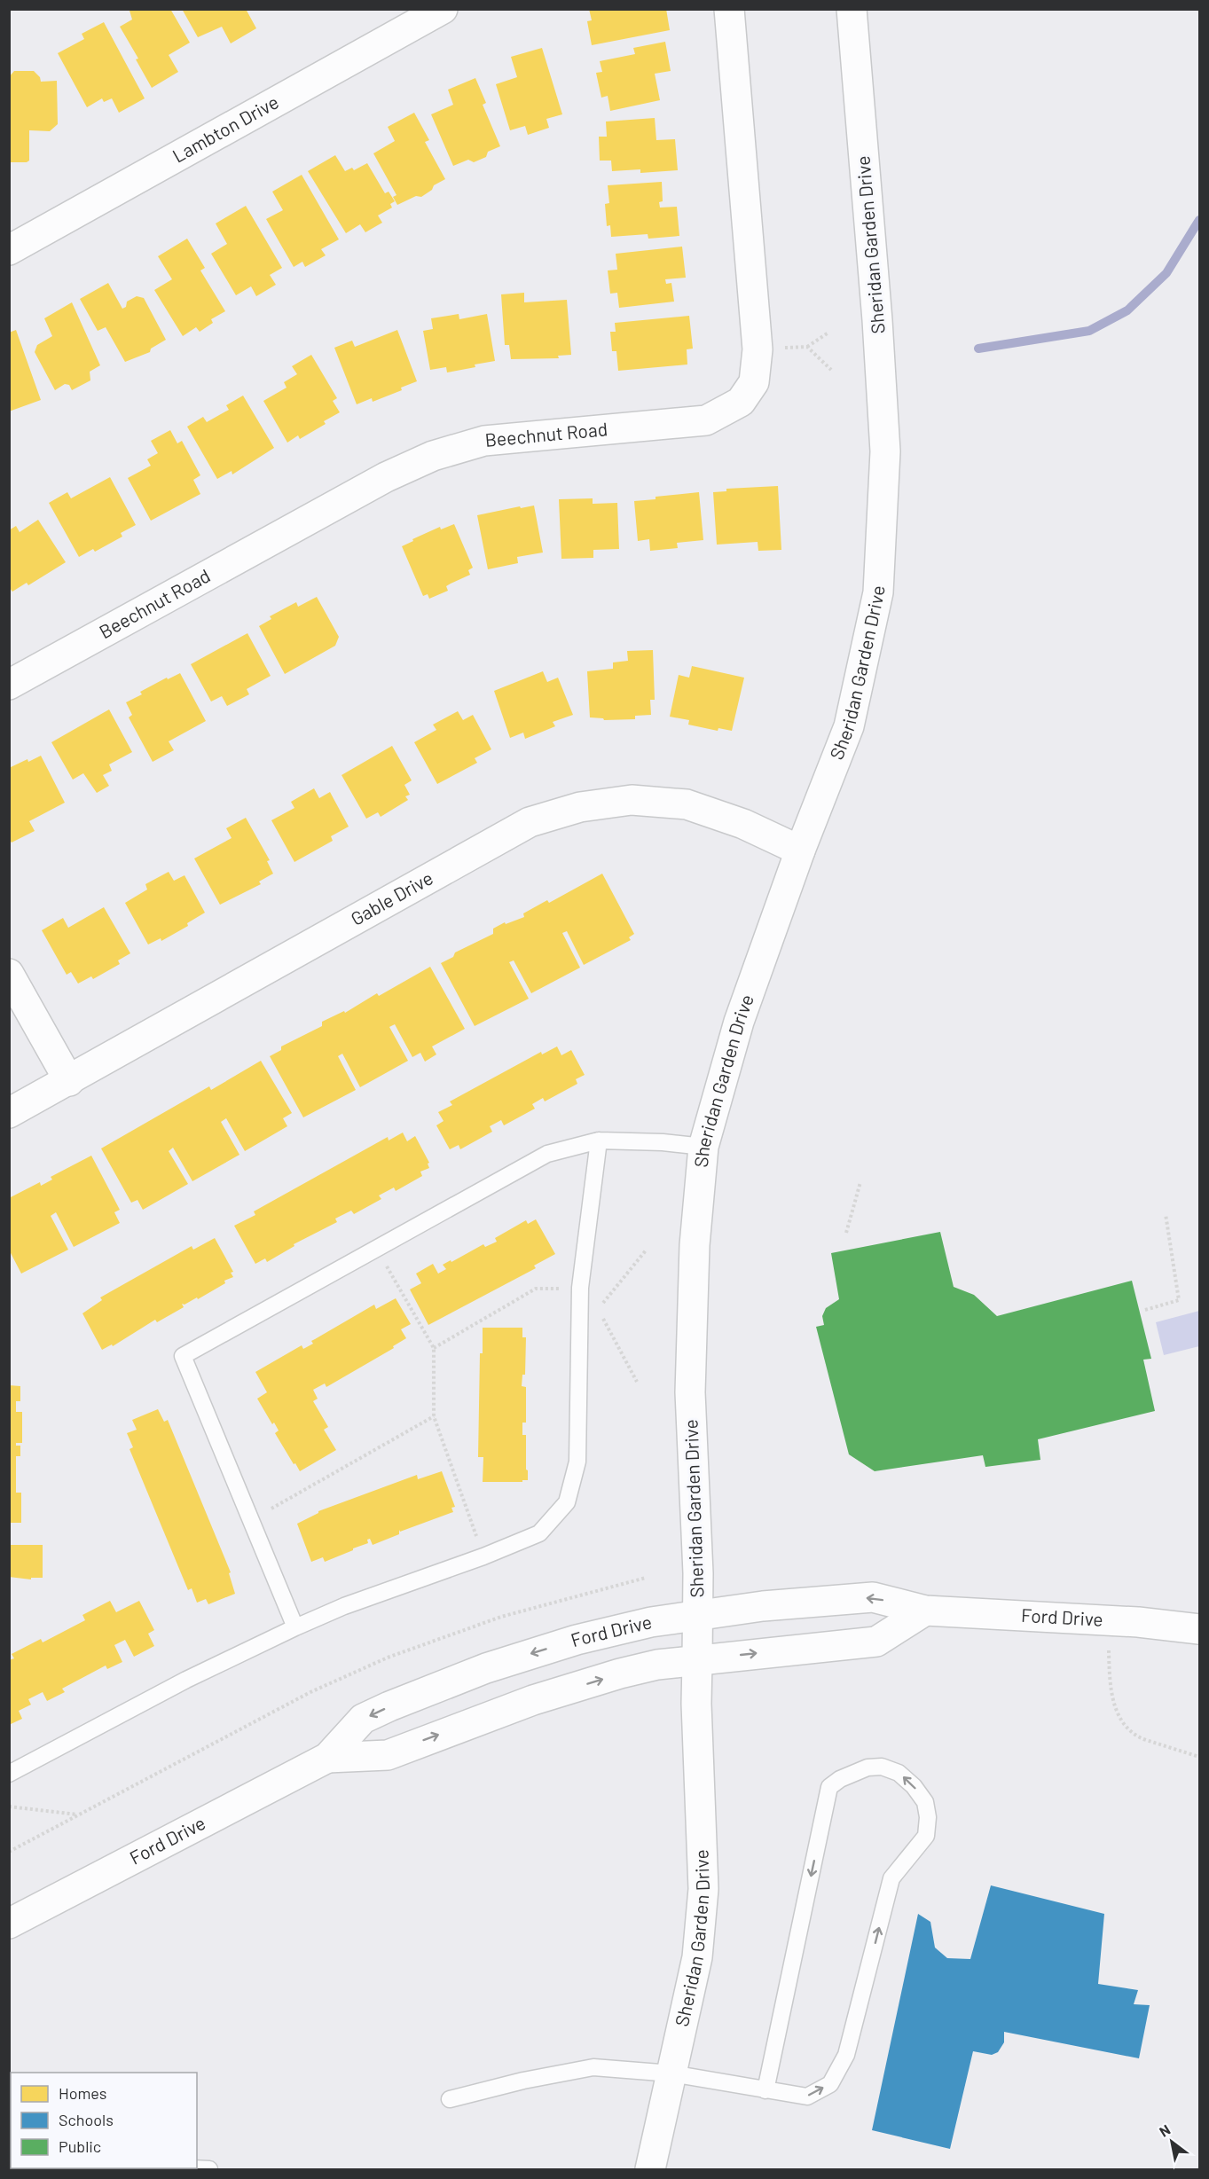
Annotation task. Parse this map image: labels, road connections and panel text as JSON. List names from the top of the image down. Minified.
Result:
{"streets":{"street":["Lambton Drive","Sheridan Garden Drive","Beechnut Road","Gable Drive","Ford Drive"]},"crossings":[["Sheridan Garden Drive","Gable Drive"],["Sheridan Garden Drive","Ford Drive"]],"legend":["Homes","Schools","Public"],"north":"top left"}
